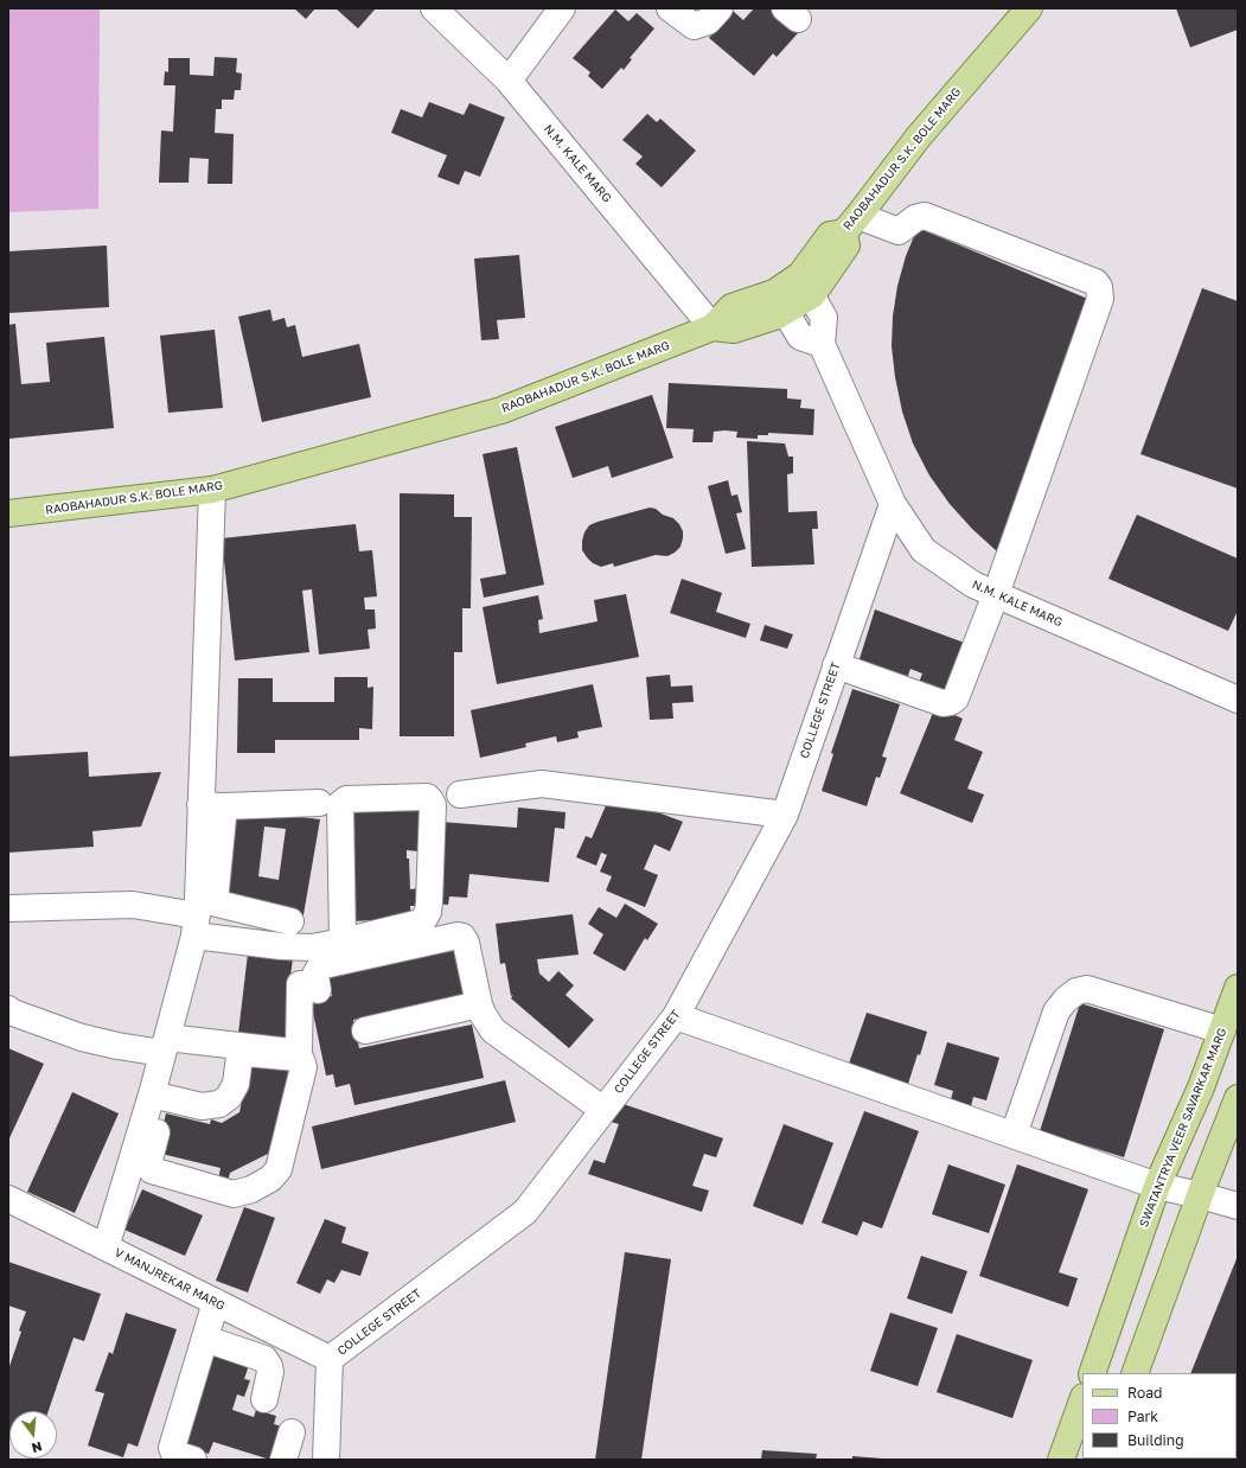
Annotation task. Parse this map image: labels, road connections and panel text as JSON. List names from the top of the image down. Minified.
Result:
{"streets":{"main road":["RAOBAHADUR S.K. BOLE MARG","SWATANTRYA VEER SAVARKAR MARG"],"street":["N.M. KALE MARG","COLLEGE STREET","V MANJREKAR MARG"]},"crossings":[["RAOBAHADUR S.K. BOLE MARG","N.M. KALE MARG"],["N.M. KALE MARG","COLLEGE STREET"],["COLLEGE STREET","V MANJREKAR MARG"]],"legend":["Road","Park","Building"],"north":"bottom"}
